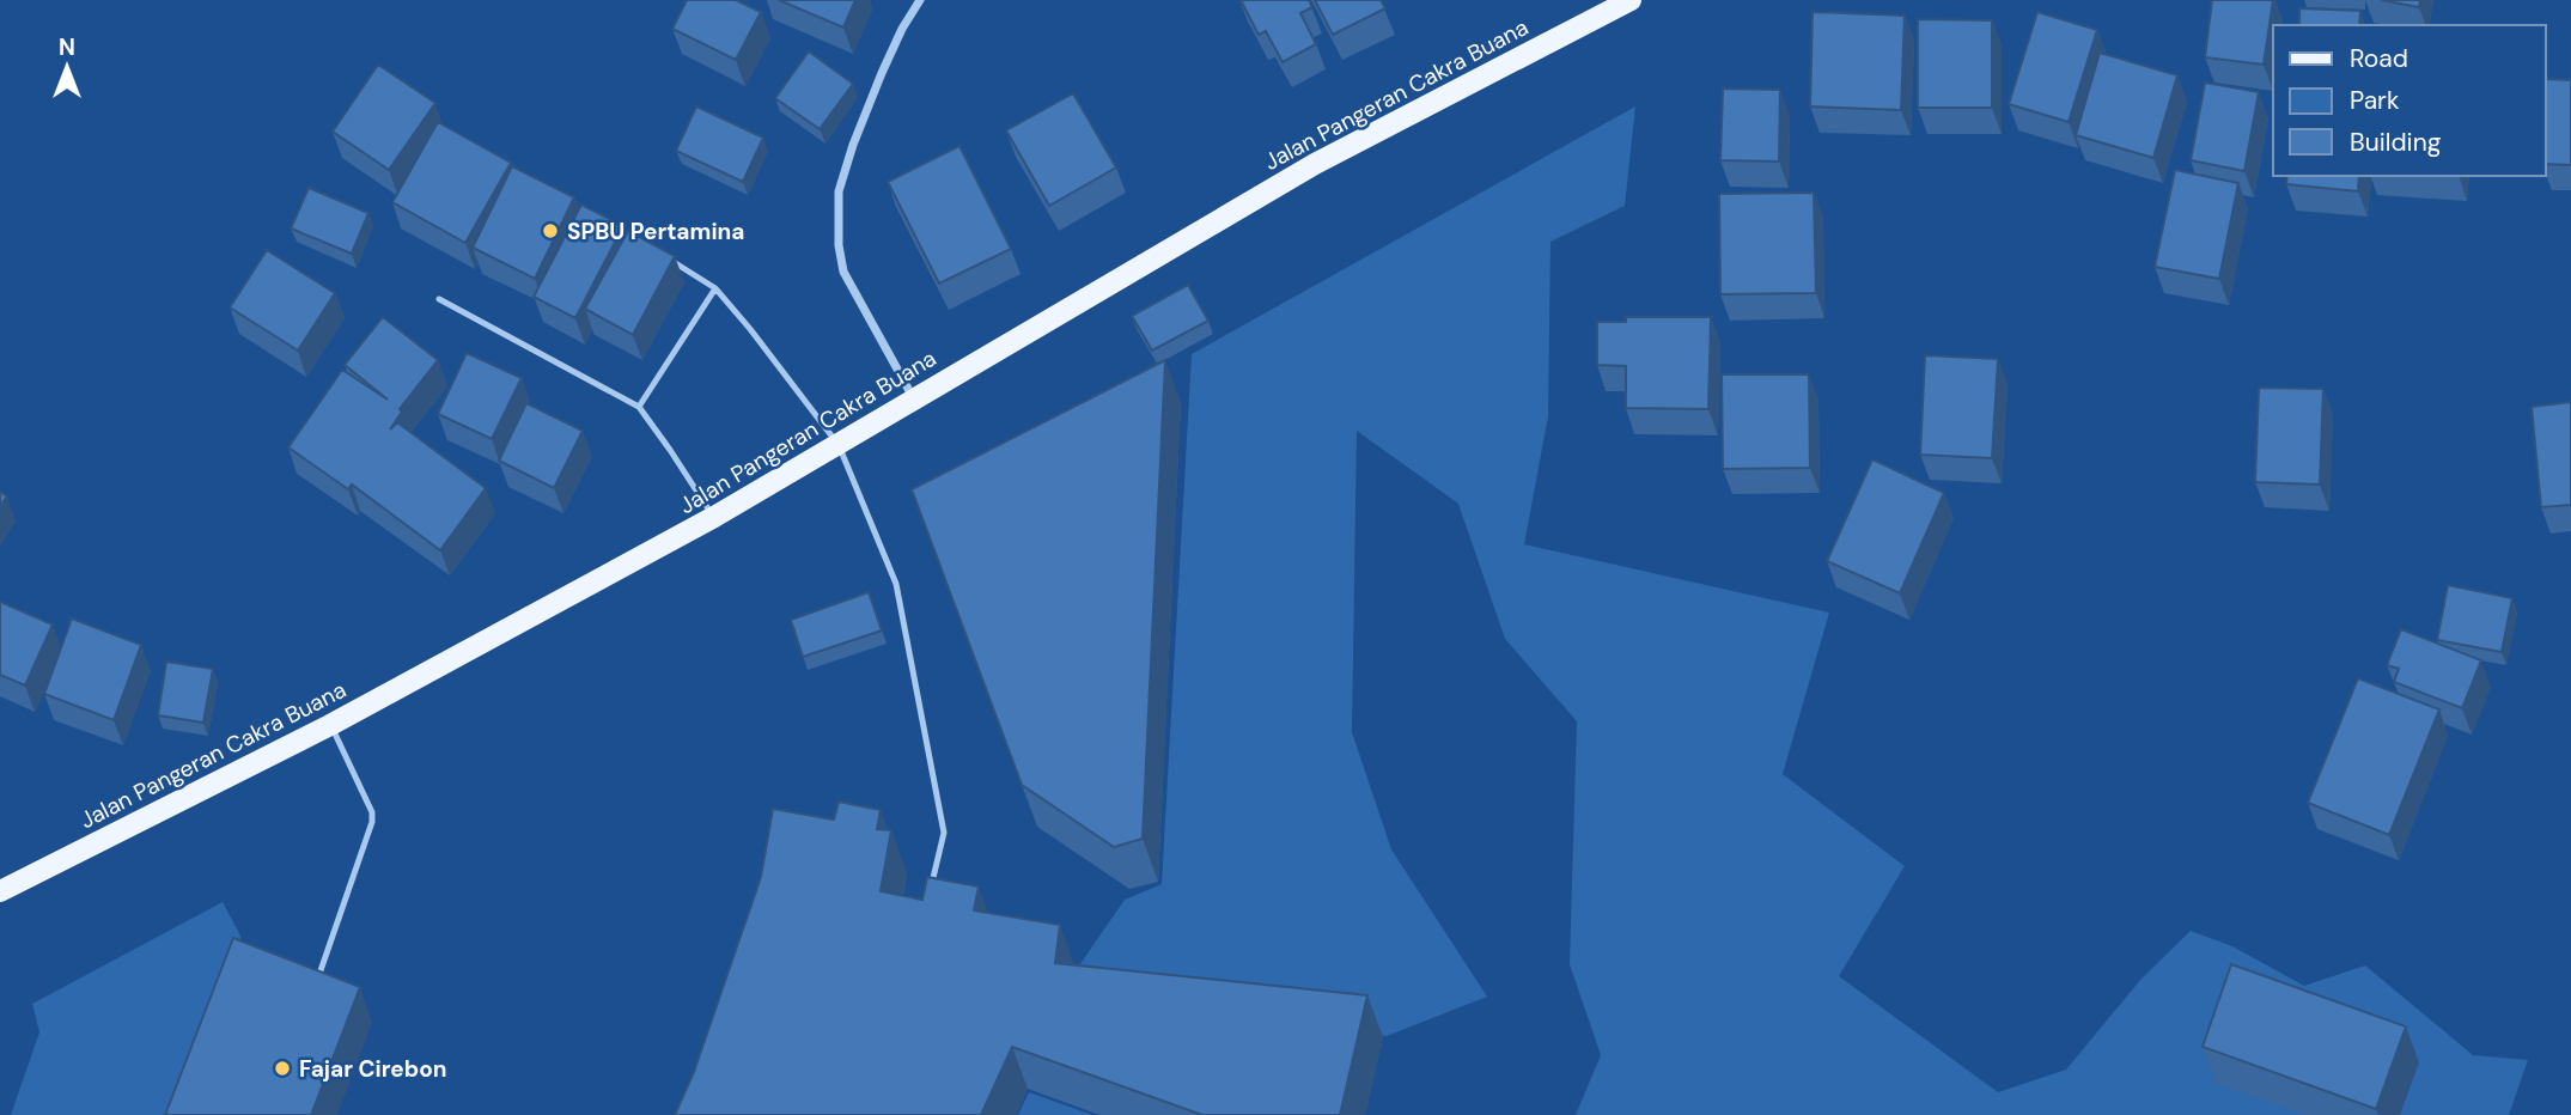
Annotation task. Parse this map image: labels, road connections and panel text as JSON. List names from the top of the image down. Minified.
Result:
{"streets":{"main road":["Jalan Pangeran Cakra Buana"]},"places":["SPBU Pertamina","Fajar Cirebon"],"legend":["Road","Park","Building"],"north":"top"}
